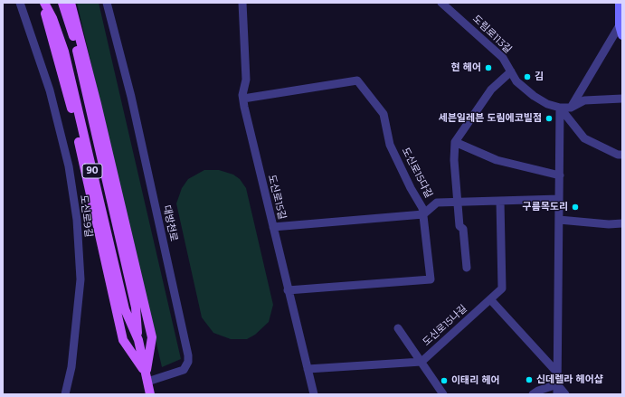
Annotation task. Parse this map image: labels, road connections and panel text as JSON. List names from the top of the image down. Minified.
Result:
{"streets":{"main road":["90"],"street":["도림로113길","도신로15다길","도신로15길","도신로9길","대방천로","도신로15나길"]},"crossings":[["90","대방천로"],["도신로15다길","도신로15길"]],"places":["현 헤어","김","세븐일레븐 도림에코빌점","구름목도리","신데렐라 헤어샵","이태리 헤어"]}
